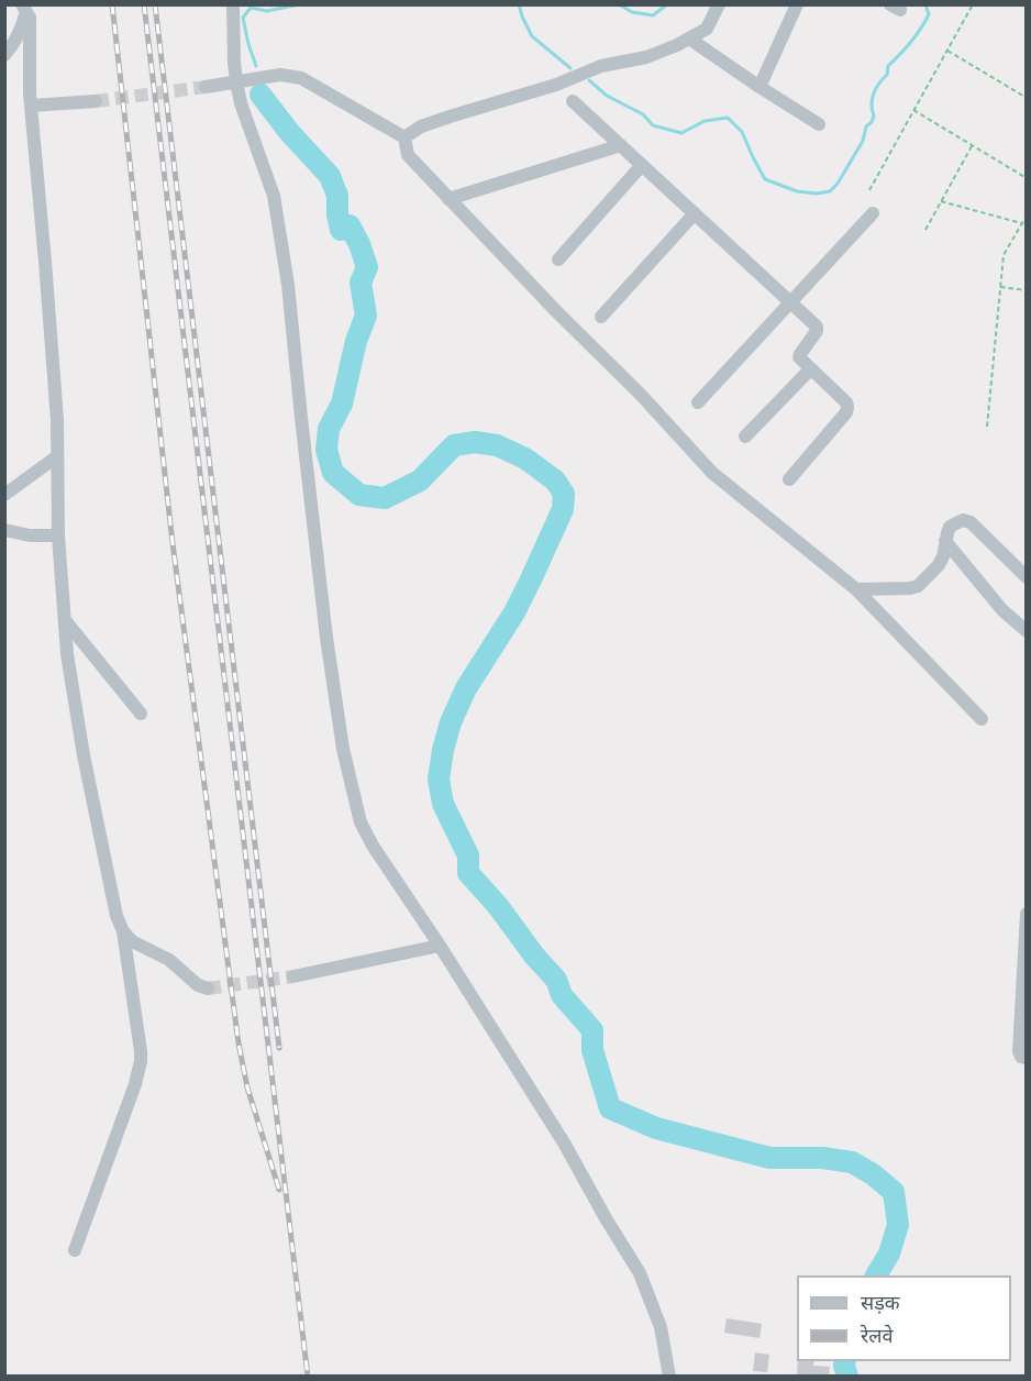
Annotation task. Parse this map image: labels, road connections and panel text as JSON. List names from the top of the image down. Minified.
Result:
{"legend":["सड़क","रेलवे"]}
